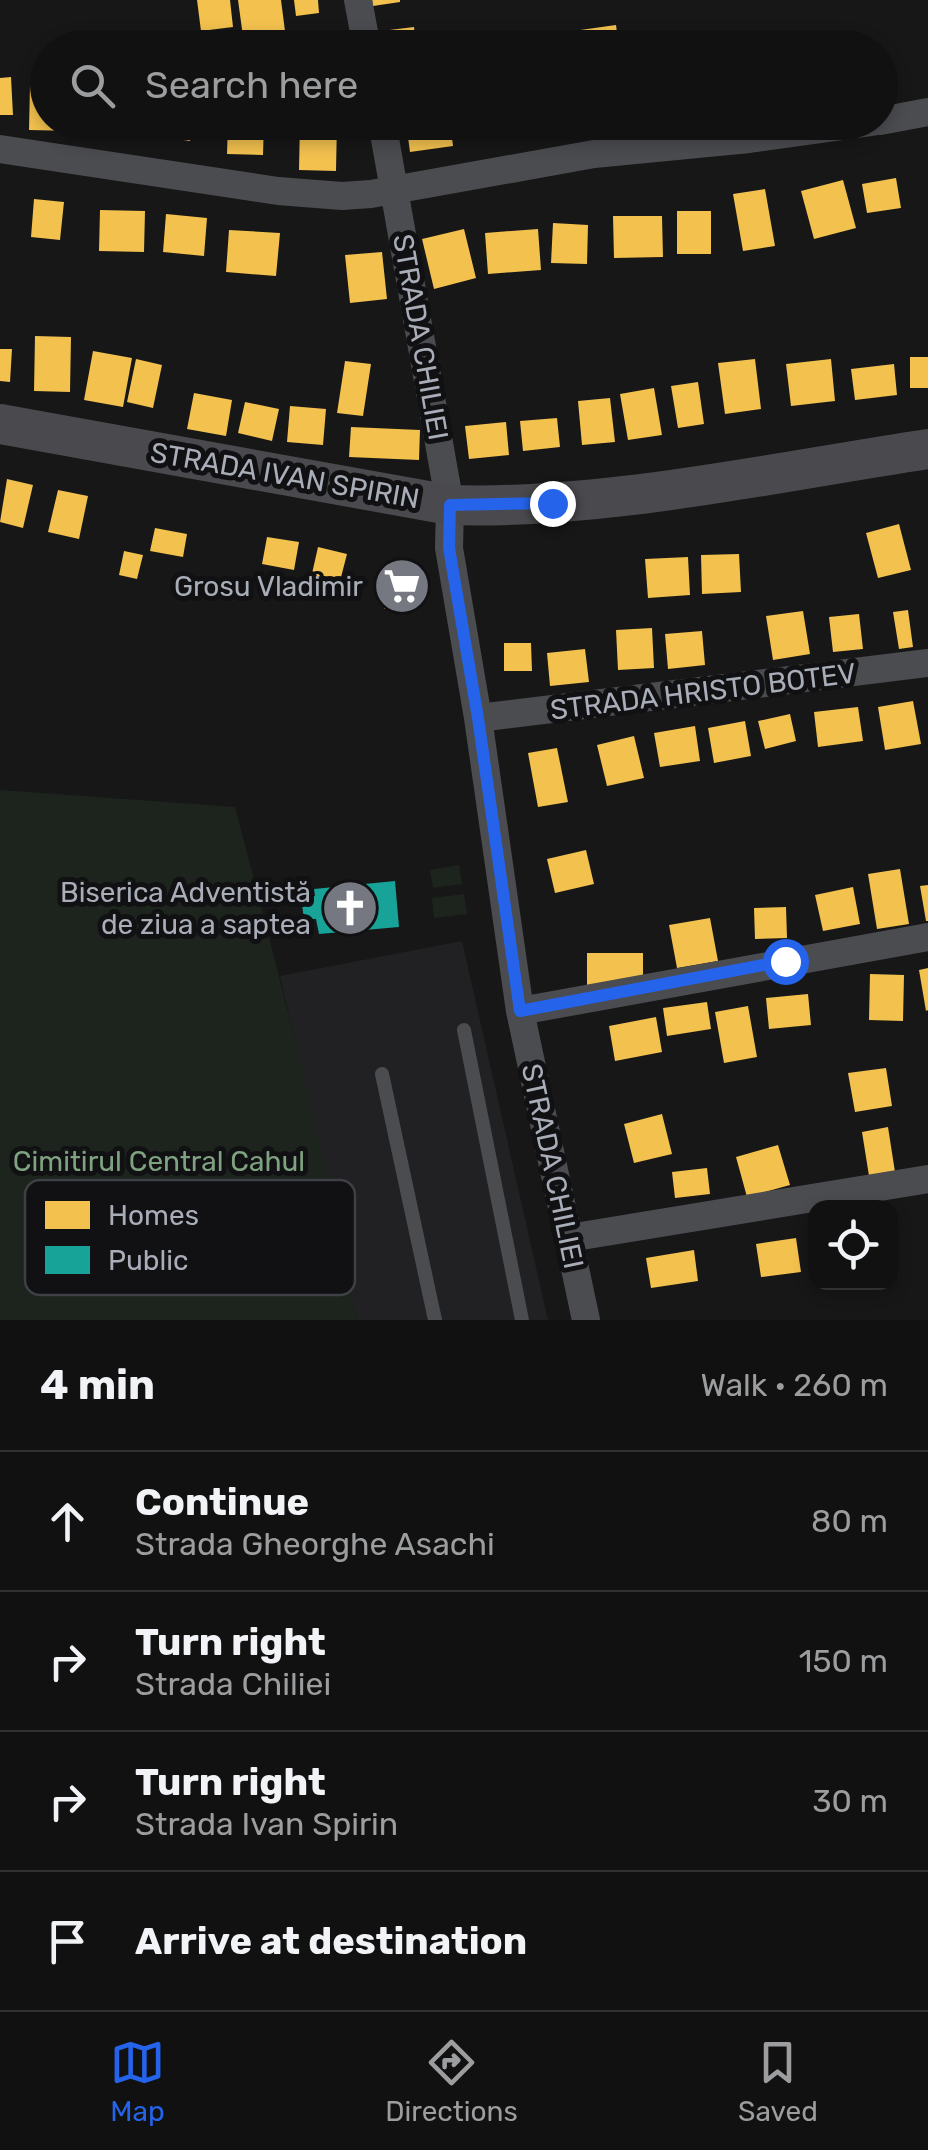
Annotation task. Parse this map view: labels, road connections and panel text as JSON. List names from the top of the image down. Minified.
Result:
{"streets":{"street":["STRADA CHILIEI","STRADA IVAN SPIRIN","STRADA HRISTO BOTEV"]},"crossings":[["STRADA CHILIEI","STRADA IVAN SPIRIN"],["STRADA CHILIEI","STRADA HRISTO BOTEV"]],"parks":["Cimitirul Central Cahul"],"places":{"supermarket":["Grosu Vladimir"],"church":["Biserica Adventistă de ziua a saptea"]},"legend":["Homes","Public"],"page":{"search":"Search here","heading":["4 min","Walk · 260 m"],"list":[["Continue","Strada Gheorghe Asachi","80 m"],["Turn right","Strada Chiliei","150 m"],["Turn right","Strada Ivan Spirin","30 m"],"Arrive at destination"],"nav":["Map","Directions","Saved"]}}
